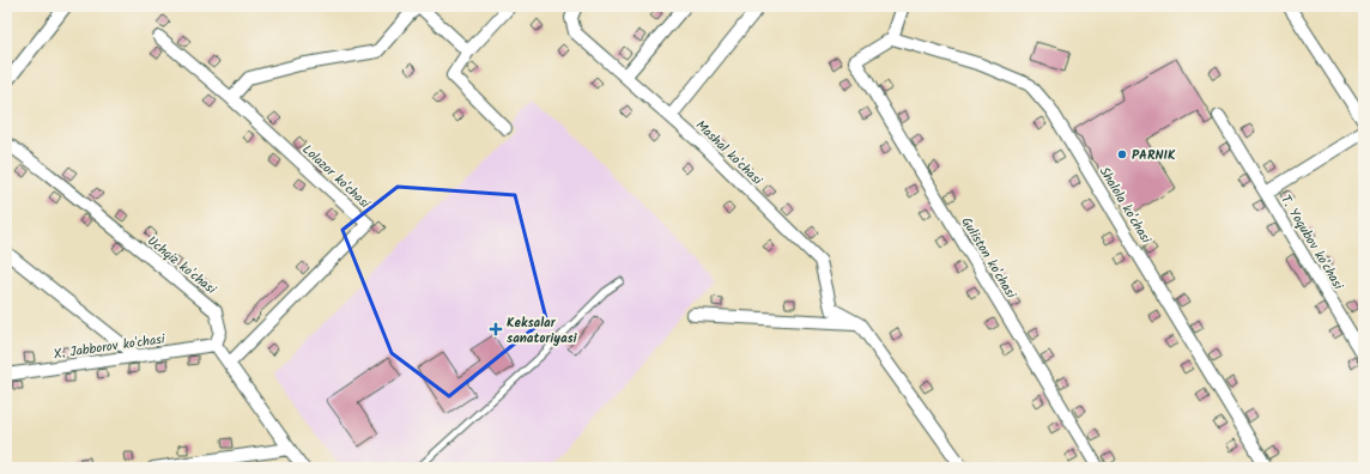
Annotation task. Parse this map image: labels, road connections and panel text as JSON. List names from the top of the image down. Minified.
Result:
{"streets":{"street":["Mashal ko'chasi","Lolazor ko'chasi","Shalola ko'chasi","T. Yoqubov ko'chasi","Guliston ko'chasi","Uchqiz ko'chasi","X. Jabborov ko'chasi"]},"crossings":[["Shalola ko'chasi","Guliston ko'chasi"],["Uchqiz ko'chasi","X. Jabborov ko'chasi"]],"places":{"other":["PARNIK"],"health":["Keksalar sanatoriyasi"]}}
